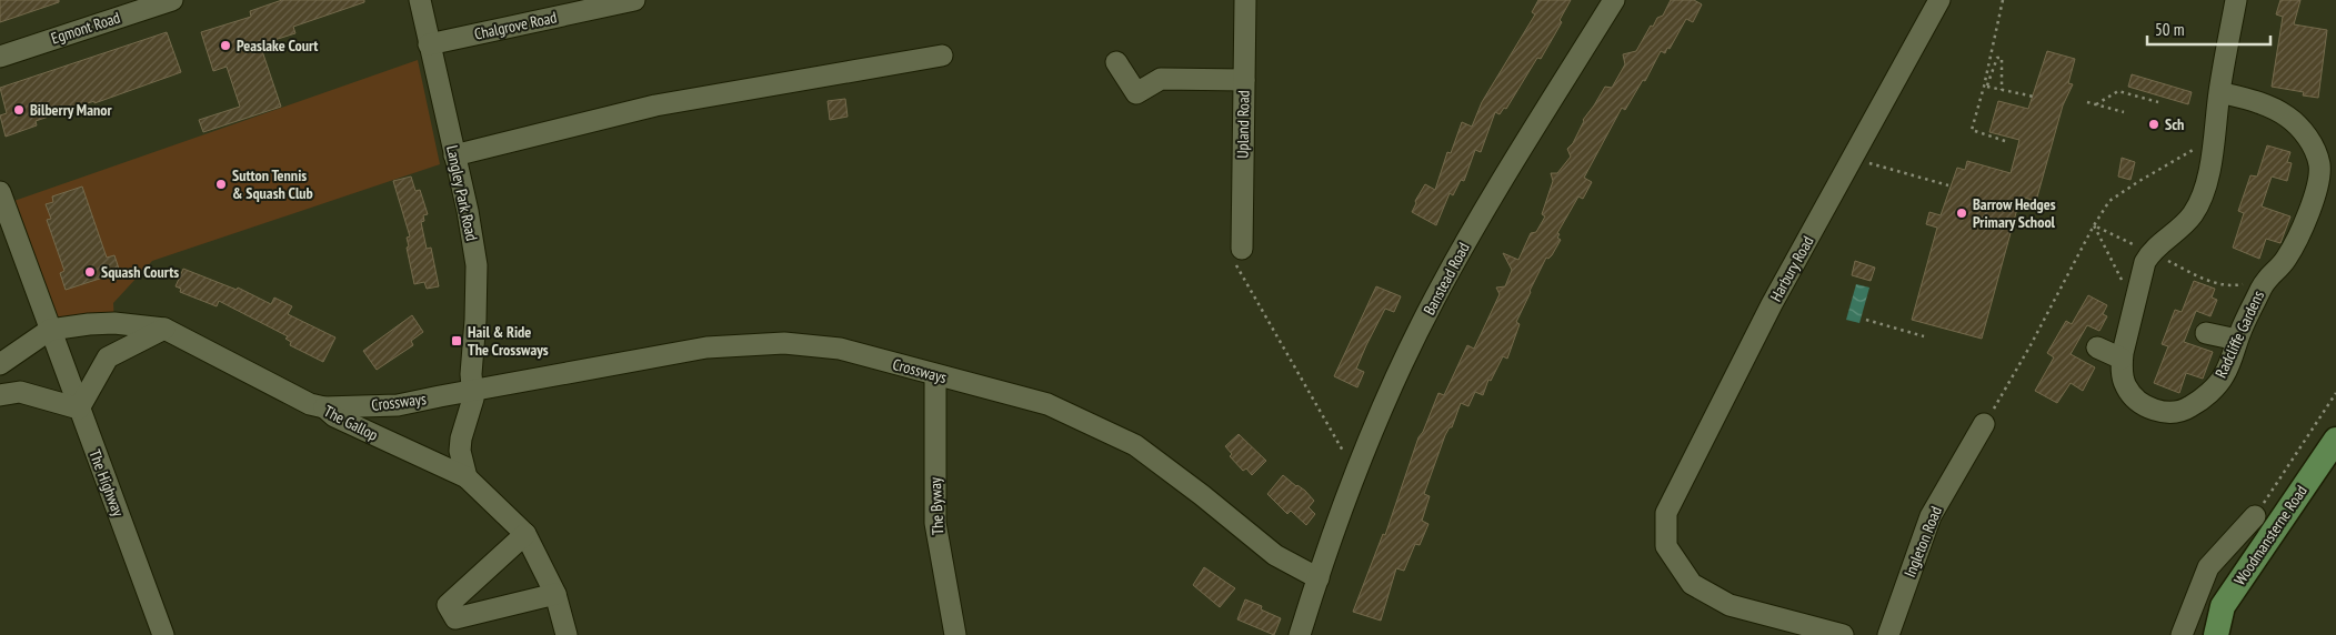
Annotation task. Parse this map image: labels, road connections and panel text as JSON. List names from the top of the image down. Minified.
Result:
{"streets":{"main road":["Woodmansterne Road"],"street":["Chalgrove Road","Egmont Road","Upland Road","Langley Park Road","Harbury Road","Banstead Road","Radcliffe Gardens","Crossways","The Gallop","The Highway","The Byway","Ingleton Road"]},"crossings":[["Chalgrove Road","Langley Park Road"],["Langley Park Road","Crossways"],["Banstead Road","Crossways"],["Crossways","The Gallop"],["Crossways","The Byway"],["The Gallop","The Highway"]],"places":{"other":["Peaslake Court","Bilberry Manor","Sch","Sutton Tennis & Squash Club","Barrow Hedges Primary School","Squash Courts"],"transit":["Hail & Ride The Crossways"]},"scale_bar":"50 m"}
